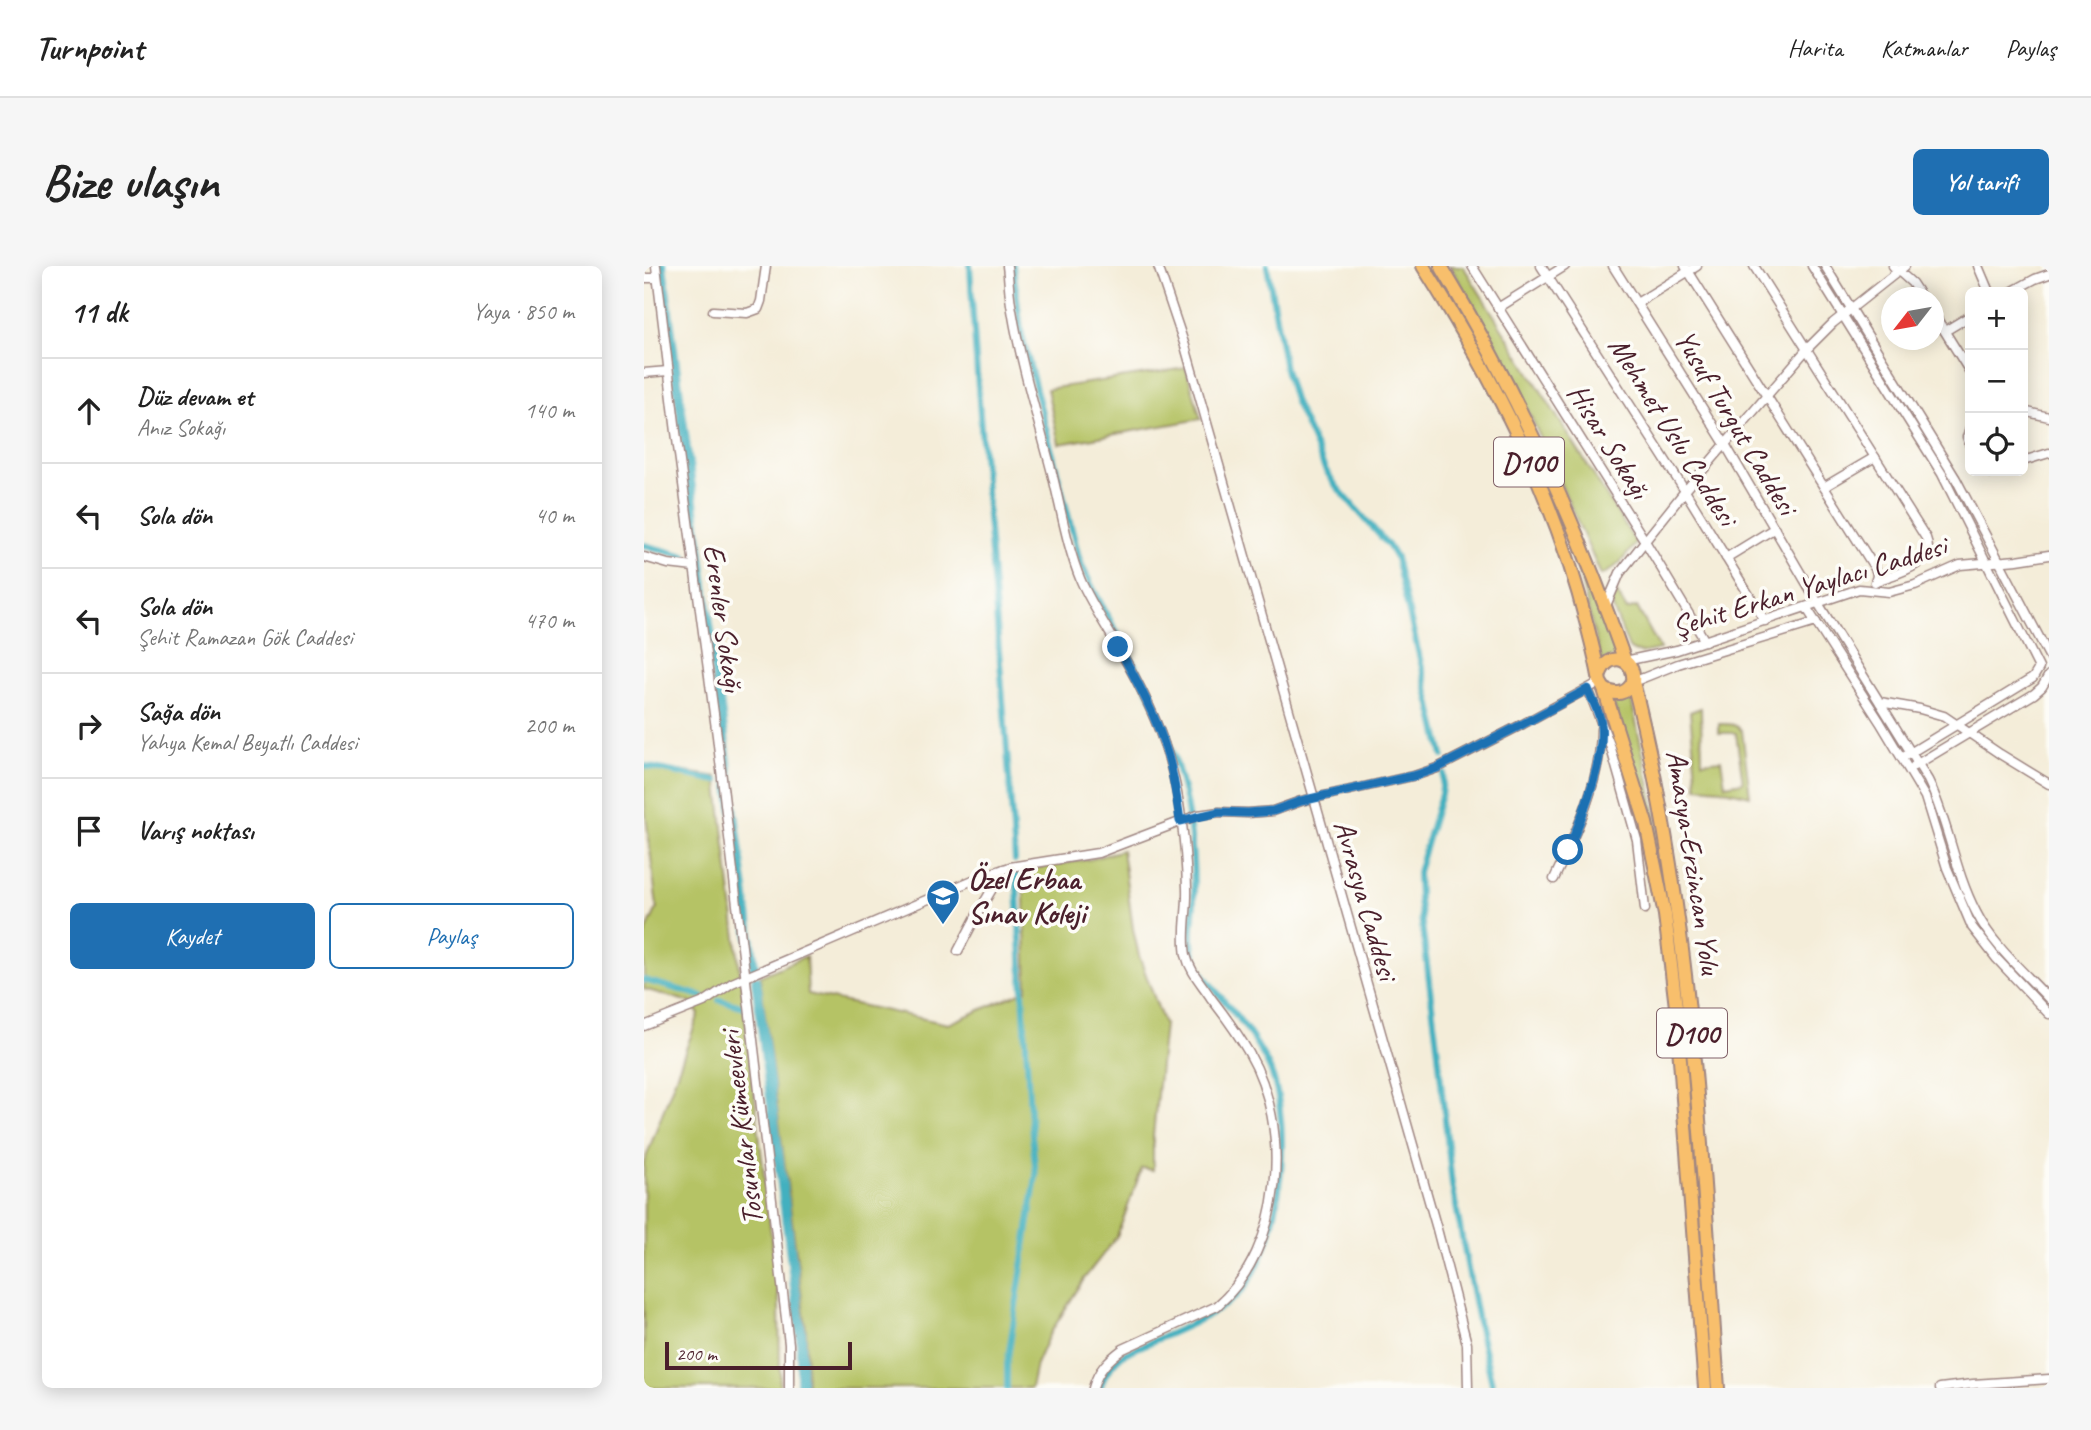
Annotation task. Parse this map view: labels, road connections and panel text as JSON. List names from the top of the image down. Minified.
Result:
{"streets":{"highway":["D100","Amasya-Erzincan Yolu"],"street":["Yusuf Turgut Caddesi","Mehmet Uslu Caddesi","Hisar Sokağı","Şehit Erkan Yaylacı Caddesi","Erenler Sokağı","Avrasya Caddesi","Tosunlar Kümeevleri"]},"crossings":[["Yusuf Turgut Caddesi","Şehit Erkan Yaylacı Caddesi"],["Mehmet Uslu Caddesi","Şehit Erkan Yaylacı Caddesi"],["Hisar Sokağı","Şehit Erkan Yaylacı Caddesi"],["D100","Şehit Erkan Yaylacı Caddesi"],["D100","Amasya-Erzincan Yolu"],["Şehit Erkan Yaylacı Caddesi","Amasya-Erzincan Yolu"],["Erenler Sokağı","Tosunlar Kümeevleri"]],"places":{"school or university":["Özel Erbaa Sınav Koleji"]},"scale_bar":"200 m","north":"bottom left","page":{"header":"Turnpoint","nav":["Harita","Katmanlar","Paylaş"],"buttons":["Yol tarifi",["Kaydet","Paylaş"]],"title":"Bize ulaşın","heading":["11 dk","Yaya · 850 m"],"map_buttons":["+","−"],"list":[["Düz devam et","Anız Sokağı","140 m"],["Sola dön","40 m"],["Sola dön","Şehit Ramazan Gök Caddesi","470 m"],["Sağa dön","Yahya Kemal Beyatlı Caddesi","200 m"],"Varış noktası"],"scale":"200 m"}}
